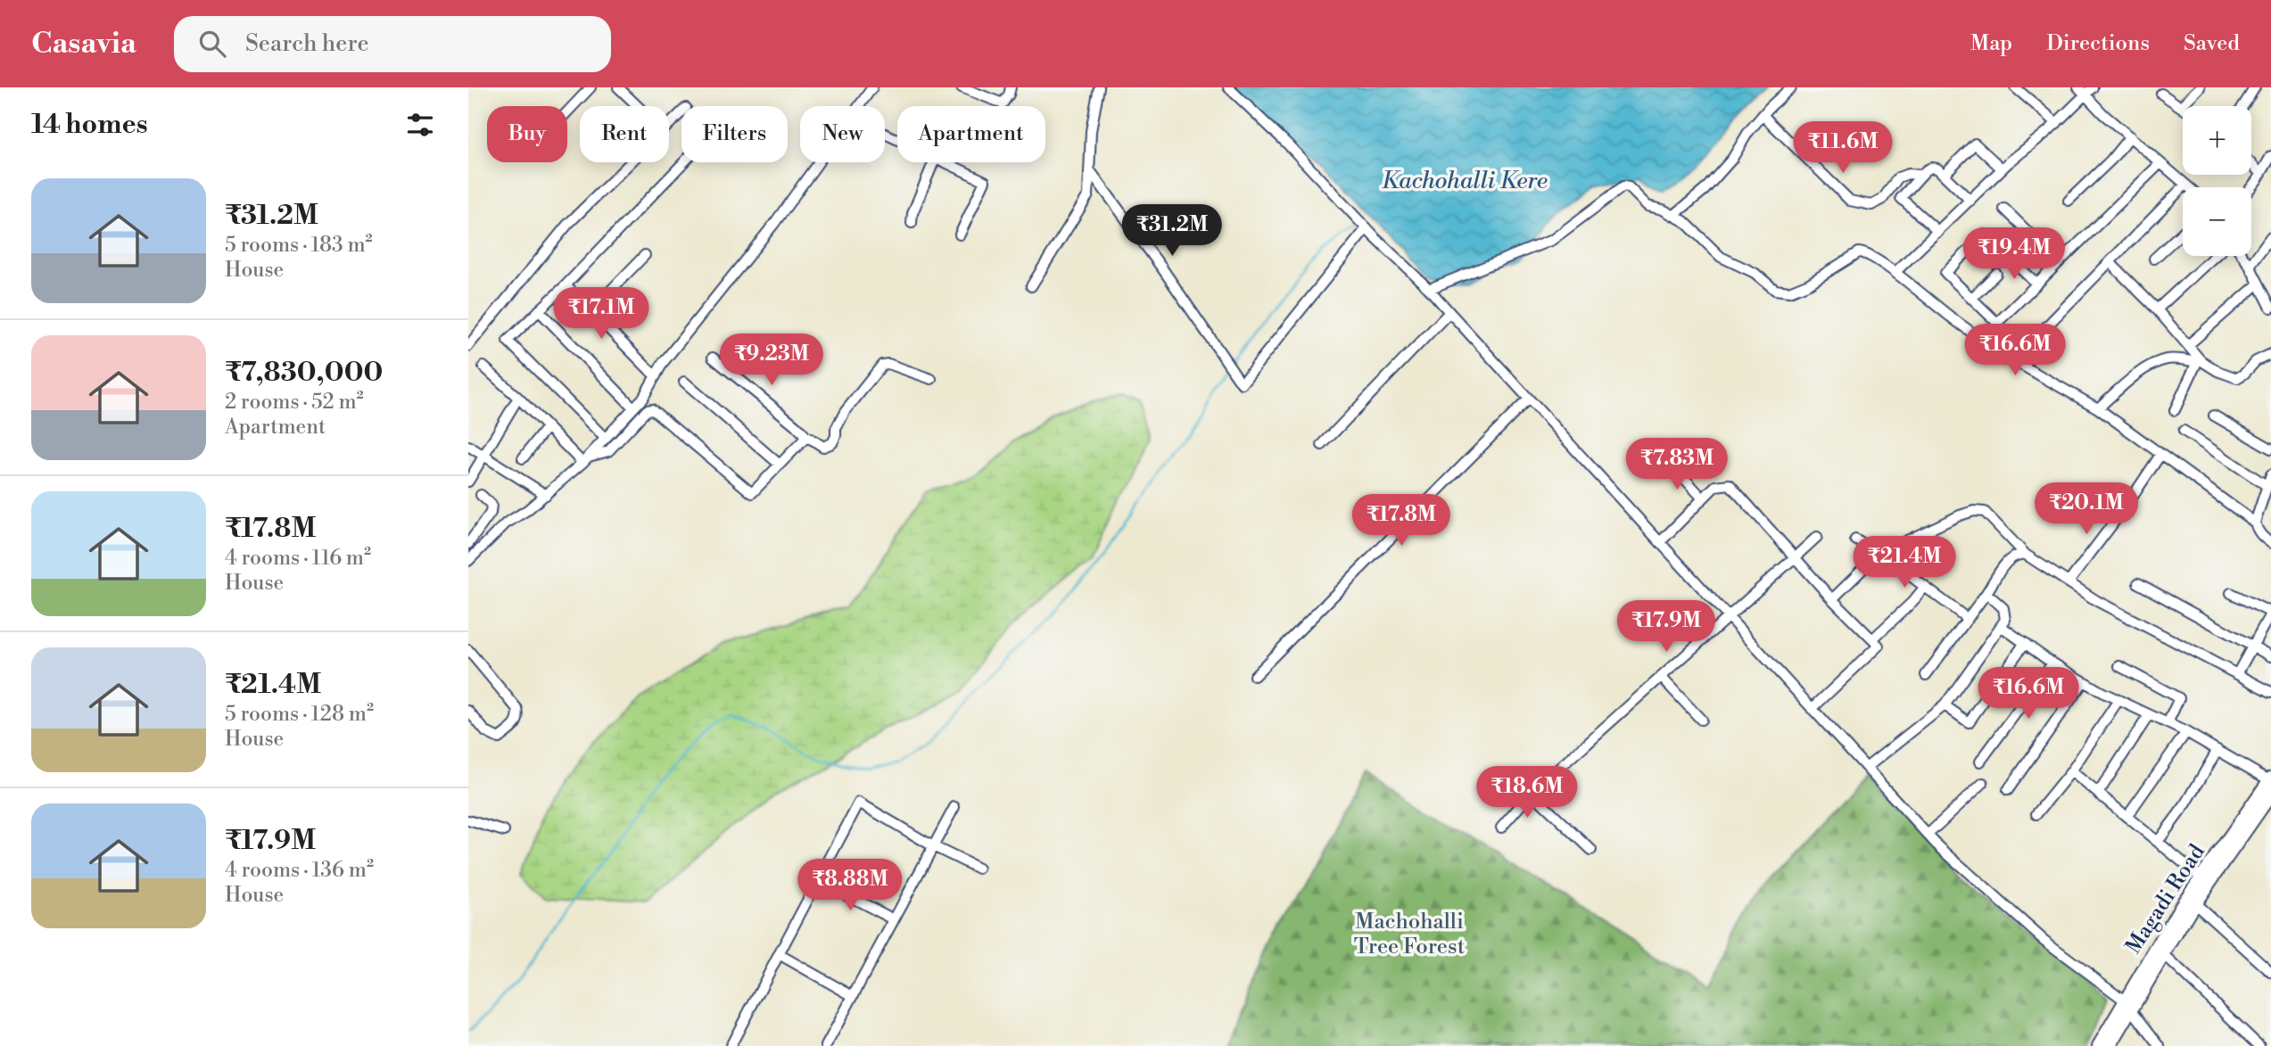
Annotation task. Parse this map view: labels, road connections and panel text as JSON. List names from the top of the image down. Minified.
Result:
{"streets":{"main road":["Magadi Road"]},"water":["Kachohalli Kere"],"parks":["Machohalli Tree Forest"],"page":{"header":"Casavia","search":"Search here","nav":["Map","Directions","Saved"],"heading":"14 homes","map_buttons":["+","−"],"chip":["Buy","Rent","Filters","New","Apartment"],"price":["₹11.6M","₹31.2M","₹19.4M","₹17.1M","₹16.6M","₹9.23M","₹7.83M","₹20.1M","₹17.8M","₹21.4M","₹17.9M","₹16.6M","₹18.6M","₹8.88M"],"list":[{"name":"₹31.2M","note":"5 rooms · 183 m² · House"},{"name":"₹7,830,000","note":"2 rooms · 52 m² · Apartment"},{"name":"₹17.8M","note":"4 rooms · 116 m² · House"},{"name":"₹21.4M","note":"5 rooms · 128 m² · House"},{"name":"₹17.9M","note":"4 rooms · 136 m² · House"}]}}
